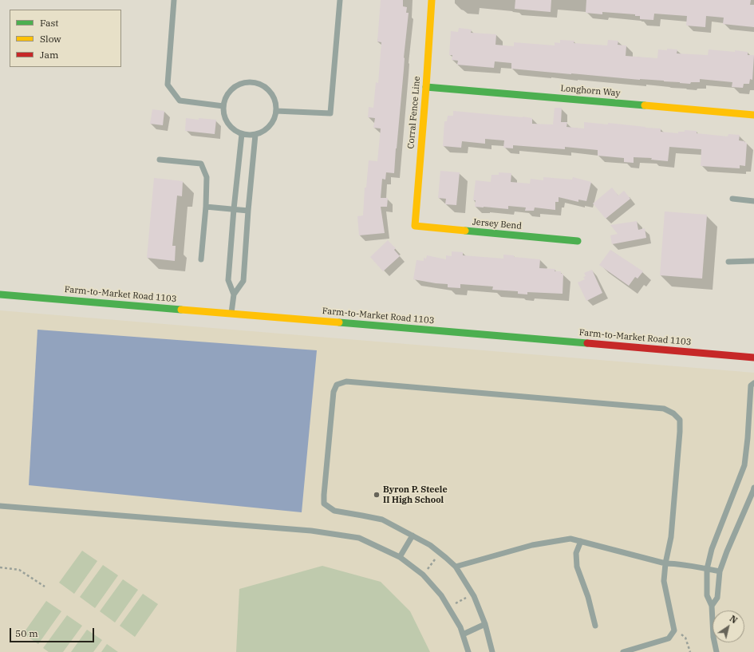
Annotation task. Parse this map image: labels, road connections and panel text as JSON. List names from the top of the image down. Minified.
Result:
{"streets":{"main road":["Longhorn Way","Corral Fence Line","Jersey Bend","Farm-to-Market Road 1103"]},"crossings":[["Longhorn Way","Corral Fence Line"],["Corral Fence Line","Jersey Bend"]],"places":["Byron P. Steele II High School"],"legend":["Fast","Slow","Jam"],"scale_bar":"50 m","north":"top right"}
